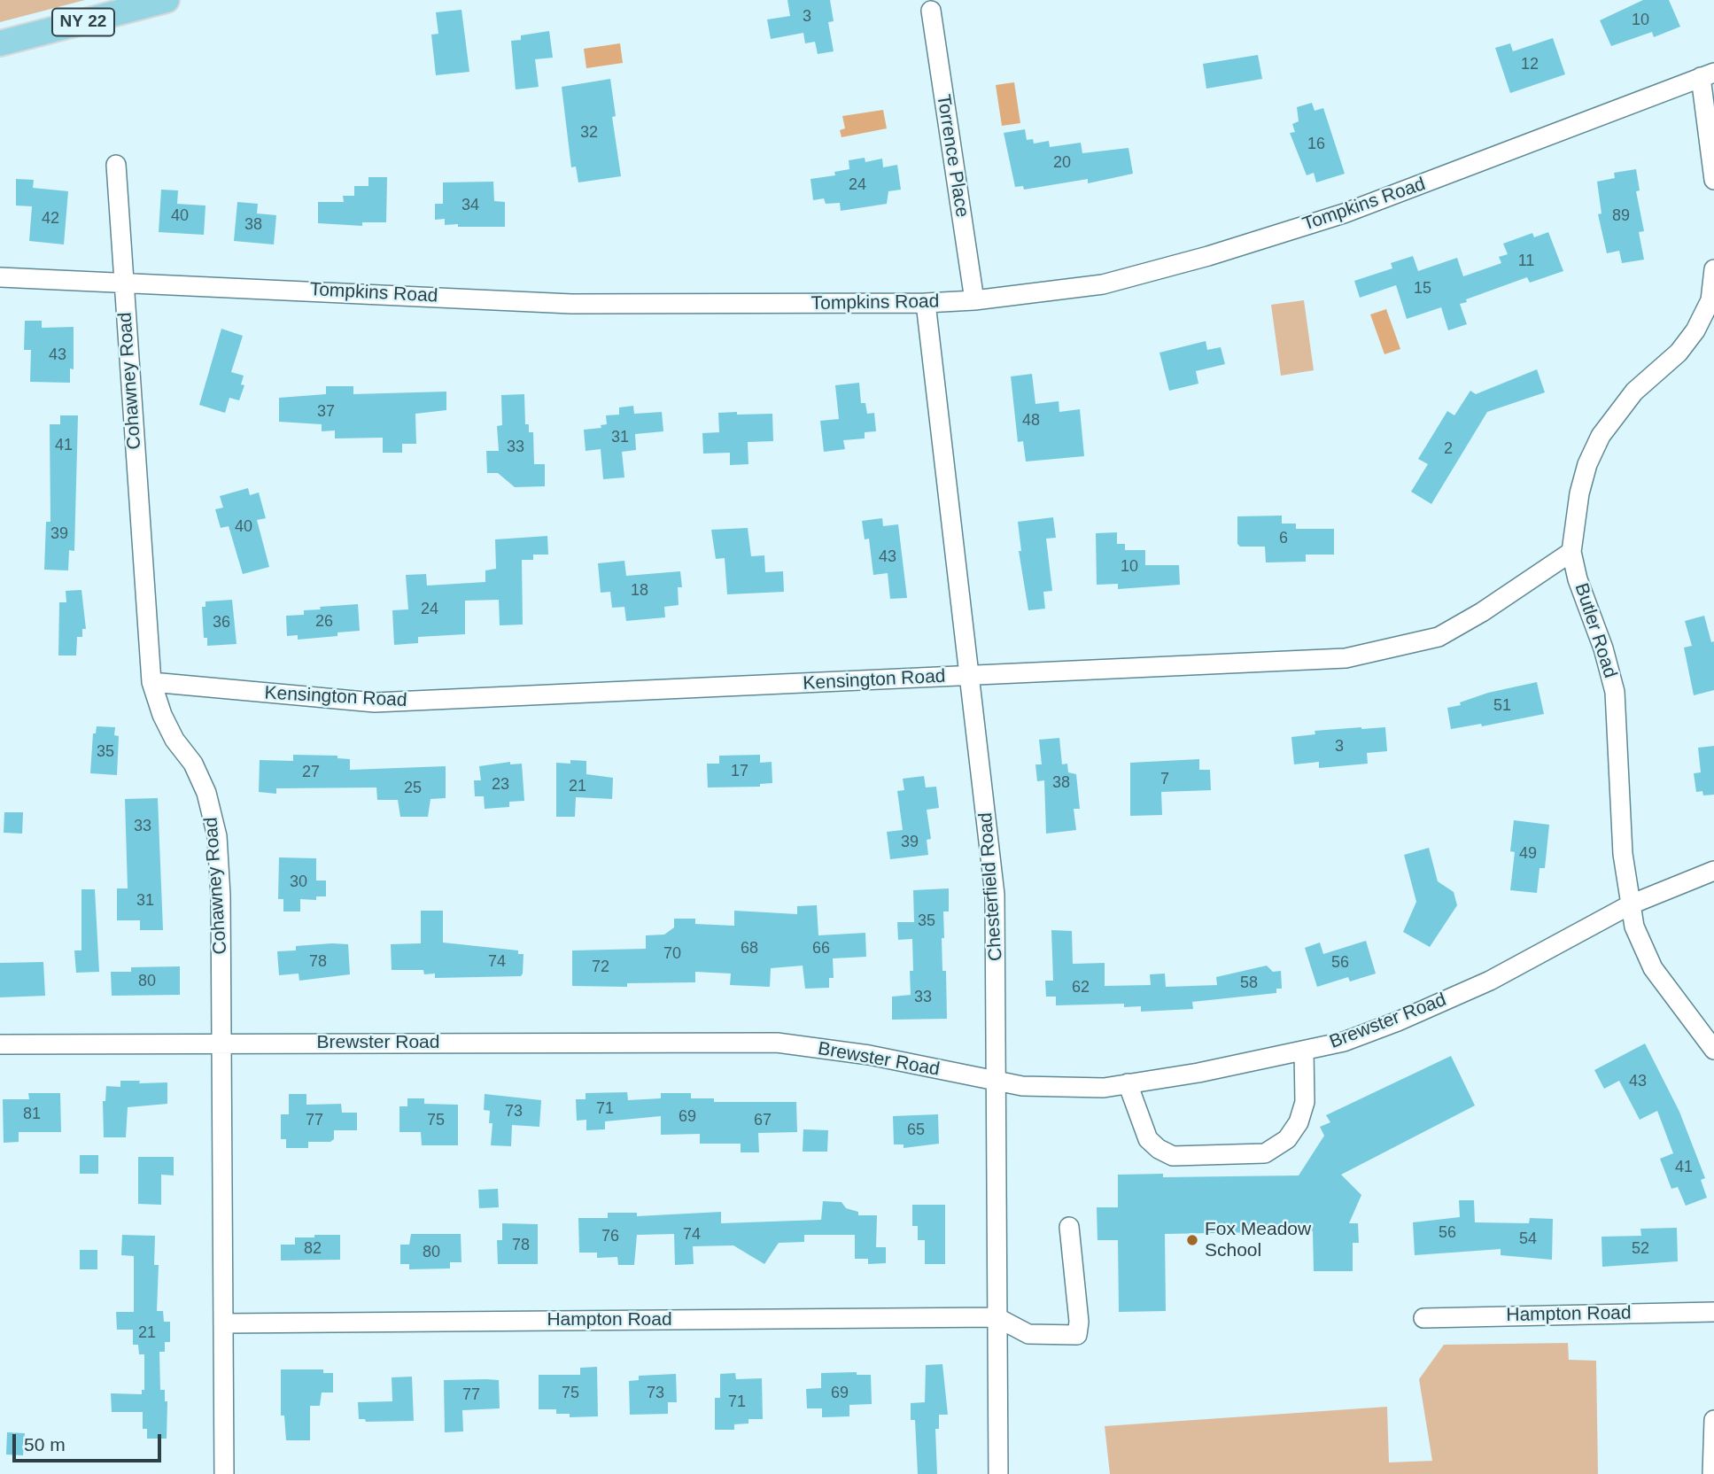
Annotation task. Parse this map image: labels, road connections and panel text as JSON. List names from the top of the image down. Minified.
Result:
{"streets":{"main road":["NY 22"],"street":["Torrence Place","Tompkins Road","Cohawney Road","Butler Road","Kensington Road","Chesterfield Road","Brewster Road","Hampton Road"]},"crossings":[["Torrence Place","Tompkins Road"],["Tompkins Road","Cohawney Road"],["Tompkins Road","Chesterfield Road"],["Cohawney Road","Kensington Road"],["Cohawney Road","Brewster Road"],["Cohawney Road","Hampton Road"],["Butler Road","Kensington Road"],["Butler Road","Brewster Road"],["Kensington Road","Chesterfield Road"],["Chesterfield Road","Brewster Road"],["Chesterfield Road","Hampton Road"]],"places":["Fox Meadow School"],"house_numbers":["3","10","12","32","16","20","24","34","40","89","42","38","11","15","43","37","48","31","41","33","2","40","39","6","43","10","18","24","26","36","51","3","35","17","27","7","38","23","21","25","33","39","49","30","31","35","68","66","70","78","74","56","72","80","58","62","33","43","71","73","81","69","77","75","67","65","41","56","74","76","54","78","82","52","80","21","75","73","69","77","71"],"scale_bar":"50 m"}
